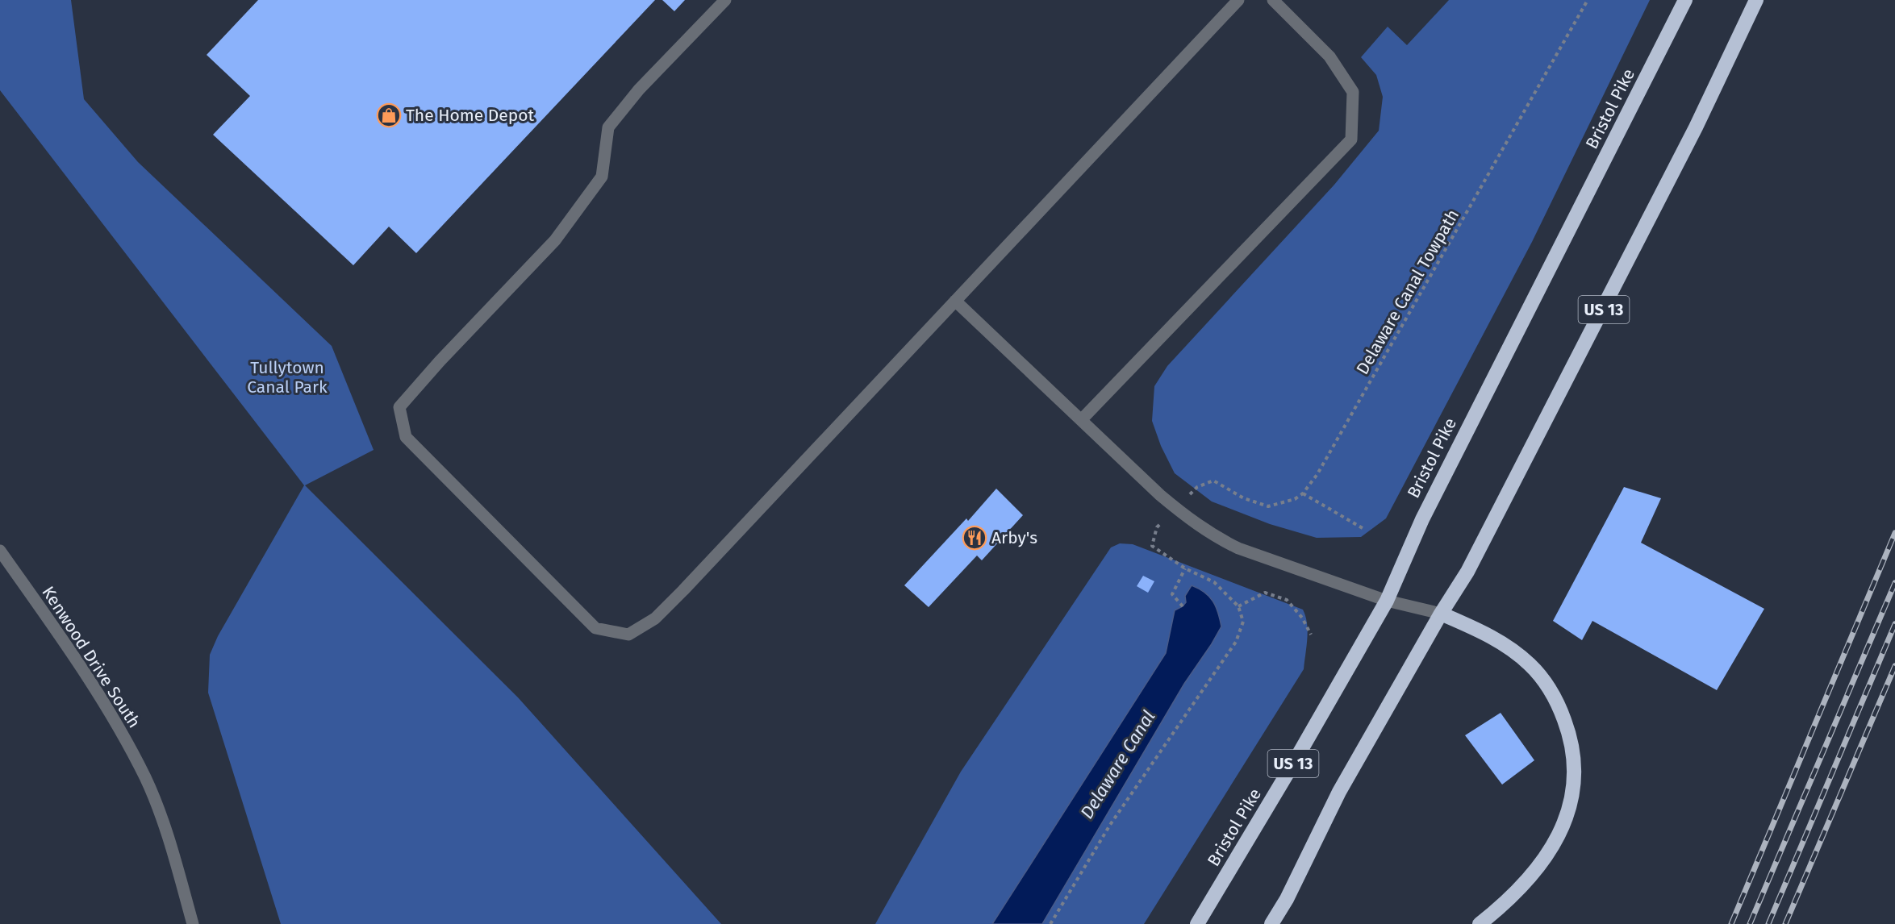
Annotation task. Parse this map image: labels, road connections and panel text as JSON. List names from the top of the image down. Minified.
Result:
{"streets":{"highway":["Bristol Pike","US 13"],"street":["Kenwood Drive South"],"path":["Delaware Canal Towpath"]},"water":["Delaware Canal"],"parks":["Tullytown Canal Park"],"places":{"shop":["The Home Depot"],"restaurant":["Arby's"]}}
